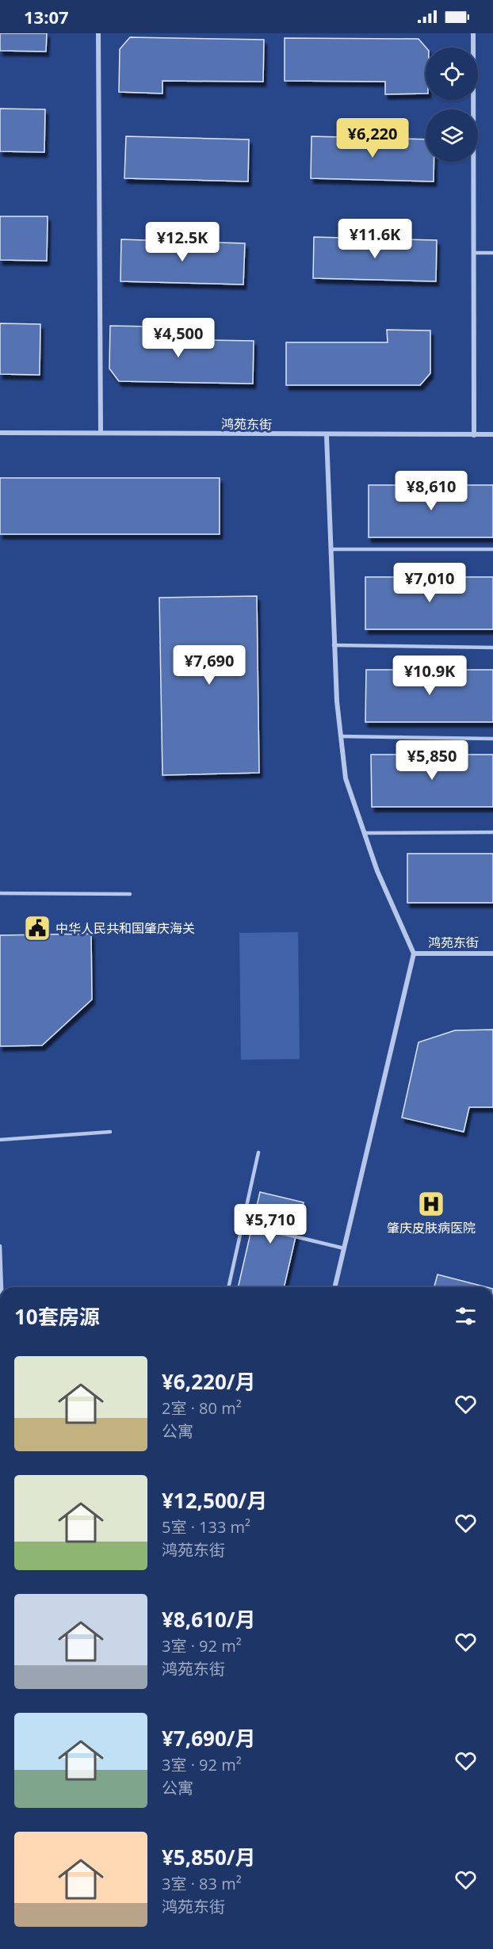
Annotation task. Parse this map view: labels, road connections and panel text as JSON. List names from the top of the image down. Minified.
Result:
{"streets":{"street":["鸿苑东街"]},"places":{"public building":["中华人民共和国肇庆海关"],"hospital":["肇庆皮肤病医院"]},"page":{"status":"13:07","price":["¥6,220","¥11.6K","¥12.5K","¥4,500","¥8,610","¥7,010","¥7,690","¥10.9K","¥5,850","¥5,710"],"heading":"10套房源","list":[{"name":"¥6,220/月","note":"2室 · 80 m² · 公寓"},{"name":"¥12,500/月","note":"5室 · 133 m² · 鸿苑东街"},{"name":"¥8,610/月","note":"3室 · 92 m² · 鸿苑东街"},{"name":"¥7,690/月","note":"3室 · 92 m² · 公寓"},{"name":"¥5,850/月","note":"3室 · 83 m² · 鸿苑东街"}]}}
